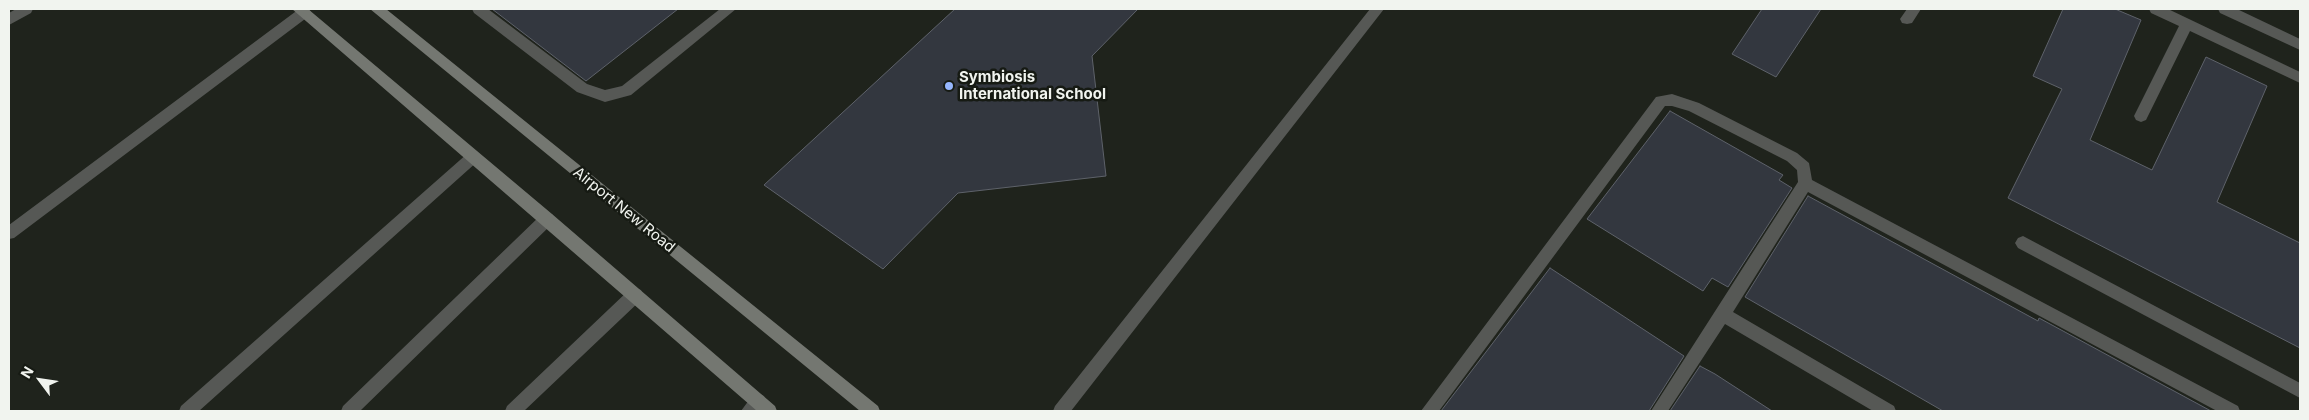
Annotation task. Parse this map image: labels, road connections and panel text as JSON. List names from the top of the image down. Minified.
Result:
{"streets":{"main road":["Airport New Road"]},"places":["Symbiosis International School"],"north":"top left"}
